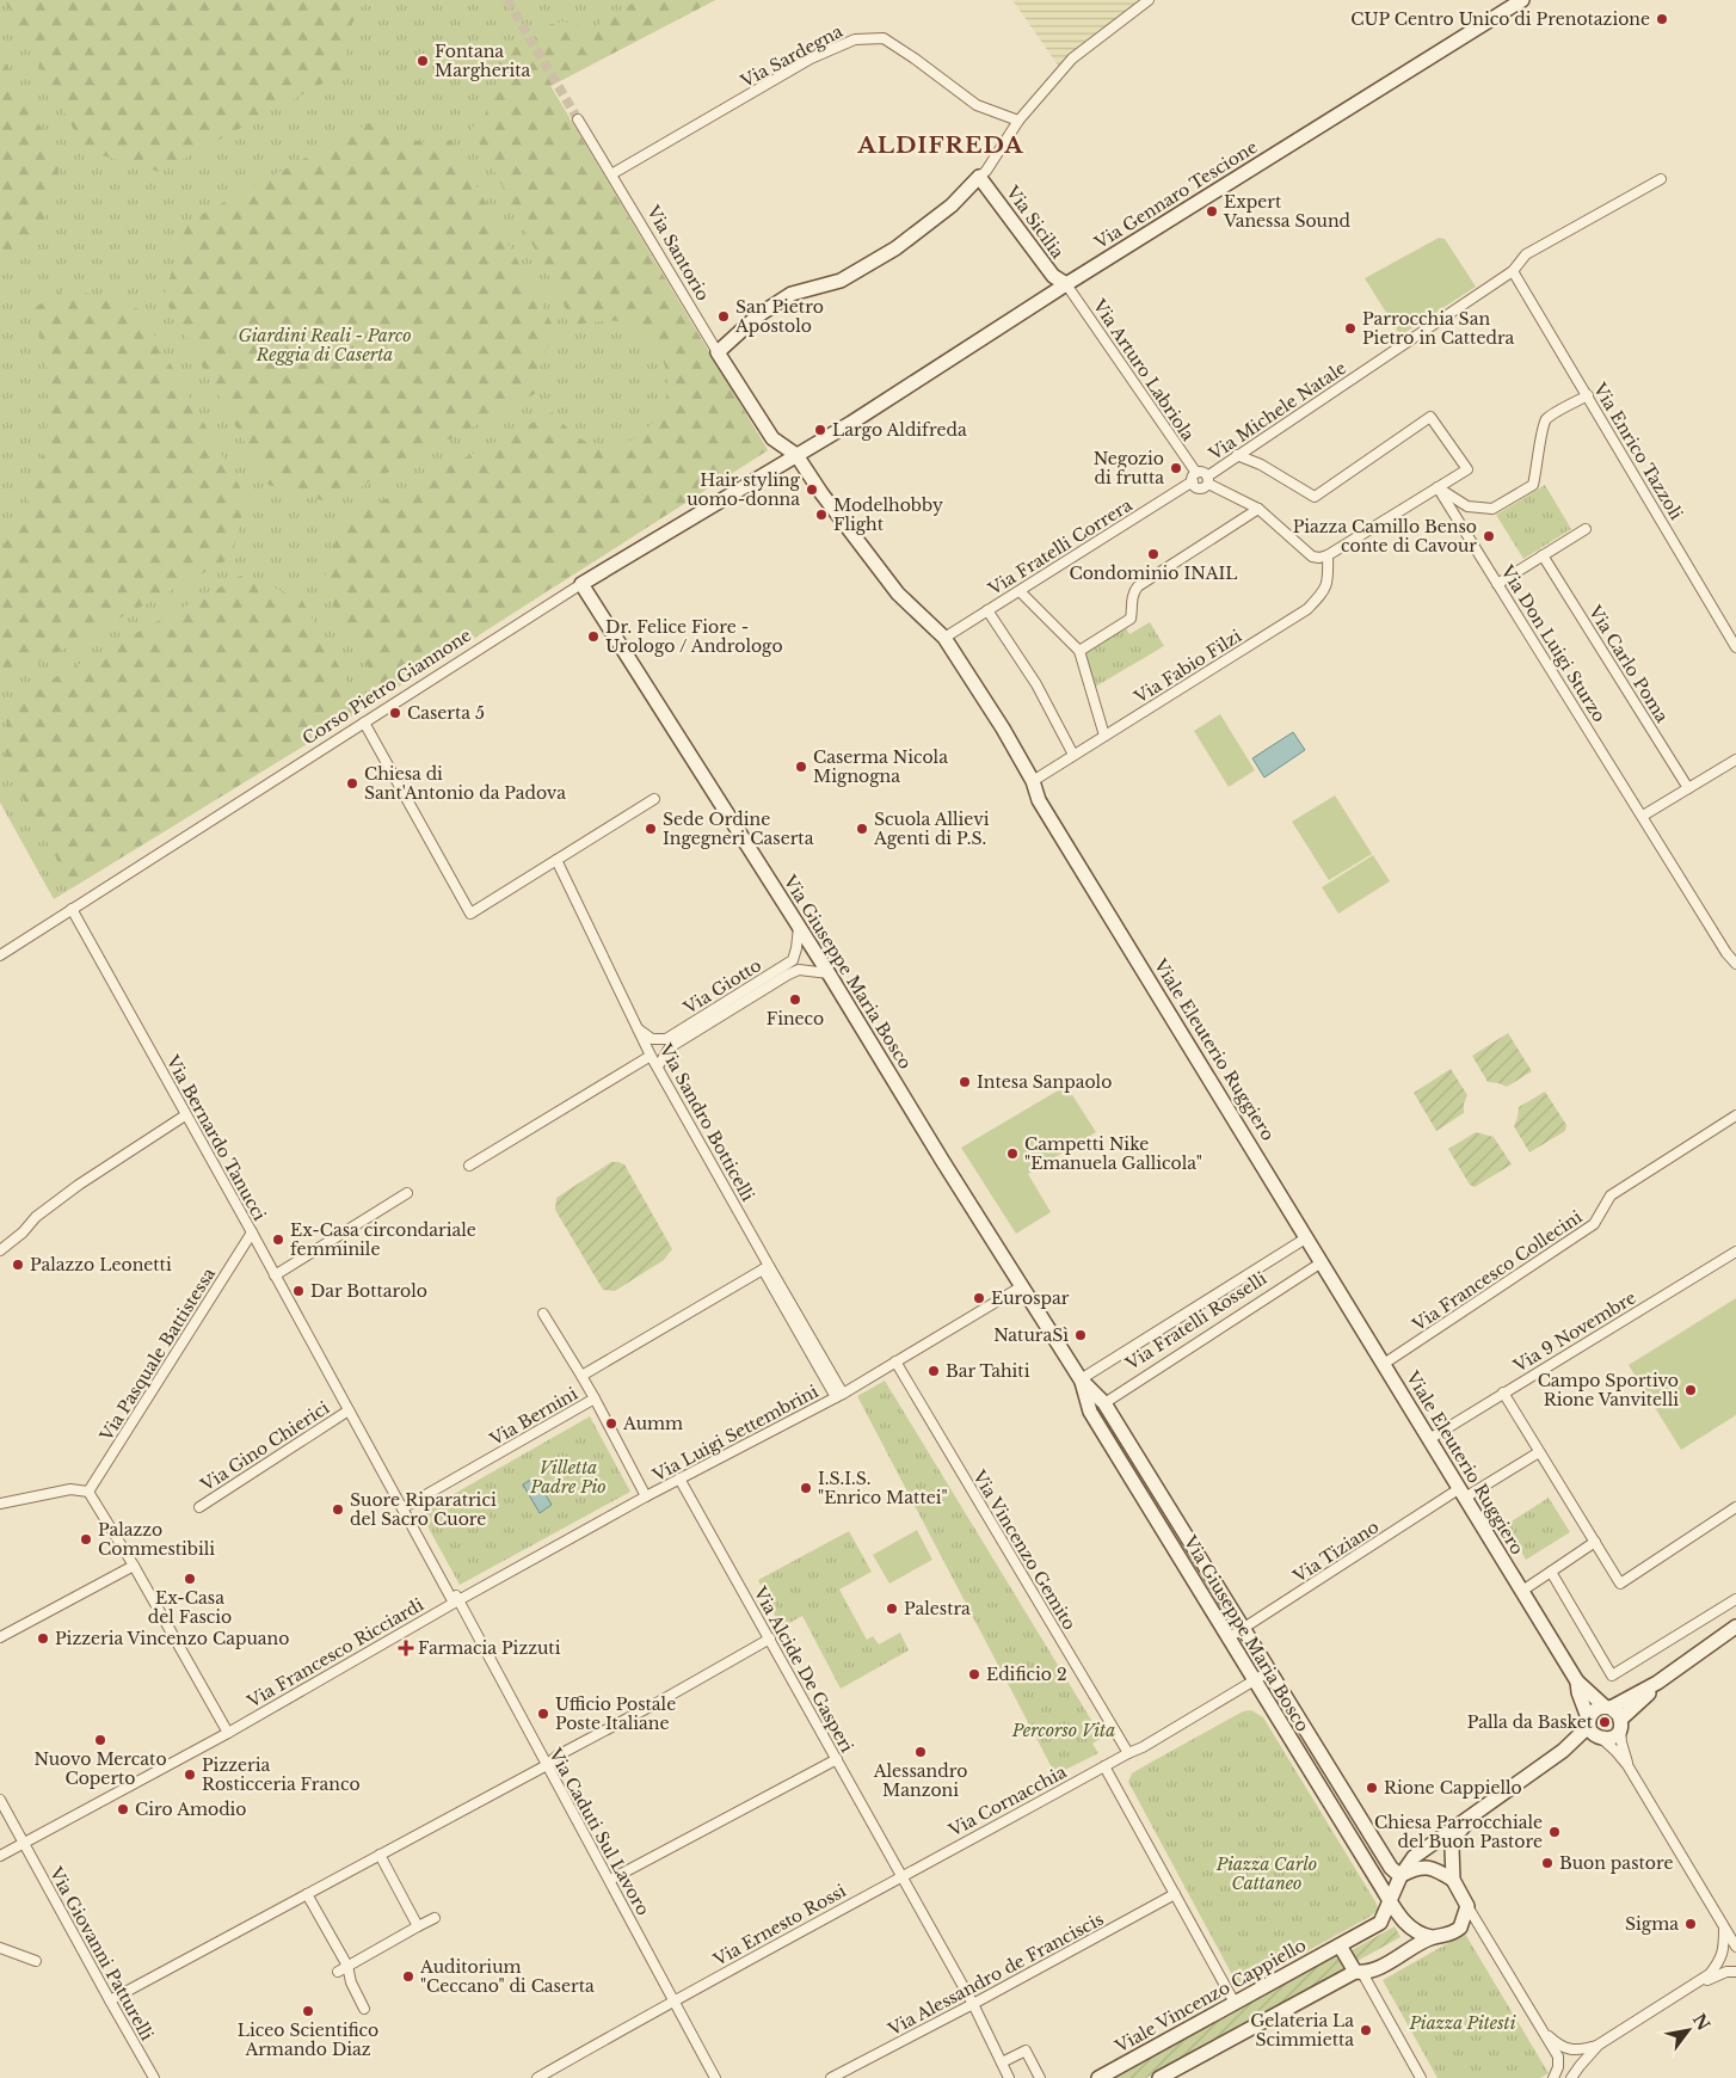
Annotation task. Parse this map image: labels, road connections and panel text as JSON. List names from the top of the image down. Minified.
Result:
{"streets":{"street":["Via Sardegna","Via Gennaro Tescione","Via Sicilia","Via Santorio","Via Arturo Labriola","Via Michele Natale","Via Enrico Tazzoli","Via Fratelli Correra","Via Don Luigi Sturzo","Via Carlo Poma","Via Fabio Filzi","Corso Pietro Giannone","Via Giuseppe Maria Bosco","Via Giotto","Viale Eleuterio Ruggiero","Via Sandro Botticelli","Via Bernardo Tanucci","Via Francesco Collecini","Via Fratelli Rosselli","Via 9 Novembre","Via Pasquale Battistessa","Via Bernini","Via Luigi Settembrini","Via Gino Chierici","Via Vincenzo Gemito","Via Tiziano","Via Francesco Ricciardi","Via Alcide De Gasperi","Via Cornacchia","Via Caduti Sul Lavoro","Via Ernesto Rossi","Via Giovanni Patturelli","Via Alessandro de Franciscis","Viale Vincenzo Cappiello"]},"crossings":[["Via Sardegna","Via Santorio"],["Via Gennaro Tescione","Via Sicilia"],["Via Gennaro Tescione","Via Santorio"],["Via Gennaro Tescione","Via Arturo Labriola"],["Via Gennaro Tescione","Corso Pietro Giannone"],["Via Gennaro Tescione","Viale Eleuterio Ruggiero"],["Via Sicilia","Via Arturo Labriola"],["Via Santorio","Corso Pietro Giannone"],["Via Santorio","Viale Eleuterio Ruggiero"],["Via Arturo Labriola","Via Michele Natale"],["Via Arturo Labriola","Via Fratelli Correra"],["Via Michele Natale","Via Enrico Tazzoli"],["Via Michele Natale","Via Fratelli Correra"],["Via Fratelli Correra","Viale Eleuterio Ruggiero"],["Via Fabio Filzi","Viale Eleuterio Ruggiero"],["Corso Pietro Giannone","Via Giuseppe Maria Bosco"],["Corso Pietro Giannone","Viale Eleuterio Ruggiero"],["Corso Pietro Giannone","Via Bernardo Tanucci"],["Via Giuseppe Maria Bosco","Via Giotto"],["Via Giuseppe Maria Bosco","Via Fratelli Rosselli"],["Via Giuseppe Maria Bosco","Via Luigi Settembrini"],["Via Giuseppe Maria Bosco","Via Tiziano"],["Via Giotto","Via Sandro Botticelli"],["Viale Eleuterio Ruggiero","Via Francesco Collecini"],["Viale Eleuterio Ruggiero","Via Fratelli Rosselli"],["Viale Eleuterio Ruggiero","Via 9 Novembre"],["Viale Eleuterio Ruggiero","Via Tiziano"],["Via Sandro Botticelli","Via Bernini"],["Via Sandro Botticelli","Via Luigi Settembrini"],["Via Bernardo Tanucci","Via Pasquale Battistessa"],["Via Bernardo Tanucci","Via Bernini"],["Via Bernardo Tanucci","Via Luigi Settembrini"],["Via Bernardo Tanucci","Via Gino Chierici"],["Via Bernardo Tanucci","Via Francesco Ricciardi"],["Via Bernardo Tanucci","Via Caduti Sul Lavoro"],["Via Luigi Settembrini","Via Vincenzo Gemito"],["Via Luigi Settembrini","Via Francesco Ricciardi"],["Via Luigi Settembrini","Via Alcide De Gasperi"],["Via Luigi Settembrini","Via Caduti Sul Lavoro"],["Via Vincenzo Gemito","Via Cornacchia"],["Via Francesco Ricciardi","Via Caduti Sul Lavoro"],["Via Francesco Ricciardi","Via Giovanni Patturelli"],["Via Alcide De Gasperi","Via Cornacchia"],["Via Alcide De Gasperi","Via Ernesto Rossi"],["Via Alcide De Gasperi","Via Alessandro de Franciscis"],["Via Cornacchia","Via Ernesto Rossi"],["Via Caduti Sul Lavoro","Via Ernesto Rossi"]],"districts":["ALDIFREDA"],"parks":["Giardini Reali - Parco Reggia di Caserta","Villetta Padre Pio","Percorso Vita","Piazza Carlo Cattaneo","Piazza Pitesti"],"places":{"other":["CUP Centro Unico di Prenotazione","Fontana Margherita","Expert Vanessa Sound","San Pietro Apostolo","Parrocchia San Pietro in Cattedra","Largo Aldifreda","Negozio di frutta","Hair styling uomo-donna","Modelhobby Flight","Piazza Camillo Benso conte di Cavour","Condominio INAIL","Dr. Felice Fiore - Urologo / Andrologo","Caserta 5","Caserma Nicola Mignogna","Chiesa di Sant'Antonio da Padova","Sede Ordine Ingegneri Caserta","Scuola Allievi Agenti di P.S.","Fineco","Intesa Sanpaolo","Campetti Nike \"Emanuela Gallicola\"","Ex-Casa circondariale femminile","Palazzo Leonetti","Dar Bottarolo","Eurospar","NaturaSì","Bar Tahiti","Campo Sportivo Rione Vanvitelli","Aumm","I.S.I.S. \"Enrico Mattei\"","Suore Riparatrici del Sacro Cuore","Palazzo Commestibili","Ex-Casa del Fascio","Palestra","Pizzeria Vincenzo Capuano","Edificio 2","Ufficio Postale Poste Italiane","Palla da Basket","Nuovo Mercato Coperto","Alessandro Manzoni","Pizzeria Rosticceria Franco","Rione Cappiello","Ciro Amodio","Chiesa Parrocchiale del Buon Pastore","Buon pastore","Sigma","Auditorium \"Ceccano\" di Caserta","Liceo Scientifico Armando Diaz","Gelateria La Scimmietta"],"health":["Farmacia Pizzuti"]},"north":"top right"}
